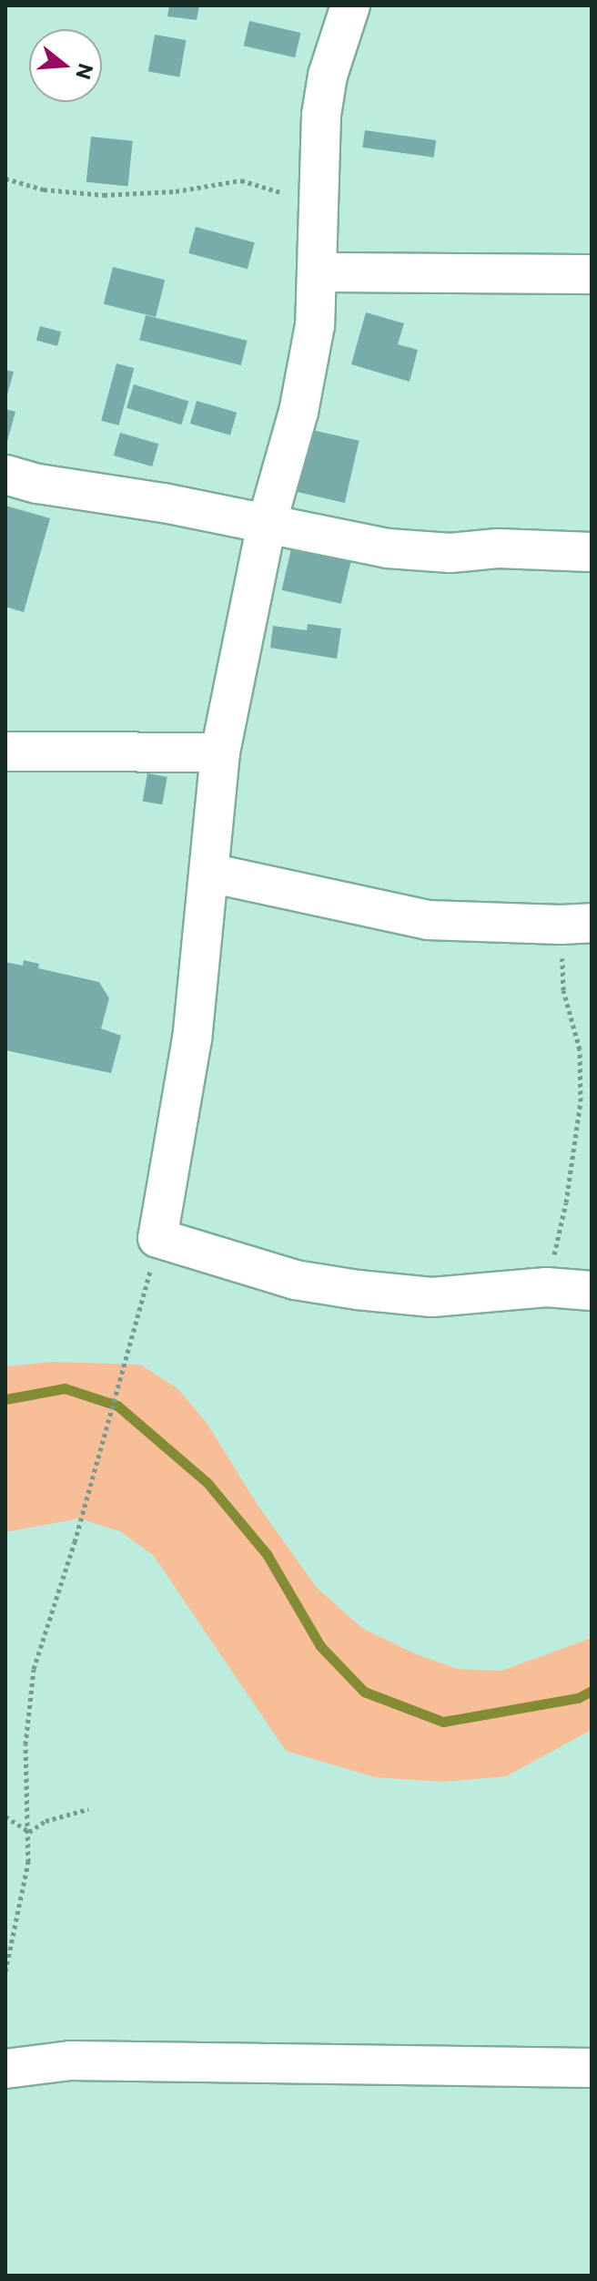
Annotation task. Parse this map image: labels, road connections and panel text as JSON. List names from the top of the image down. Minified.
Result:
{"north":"right"}
